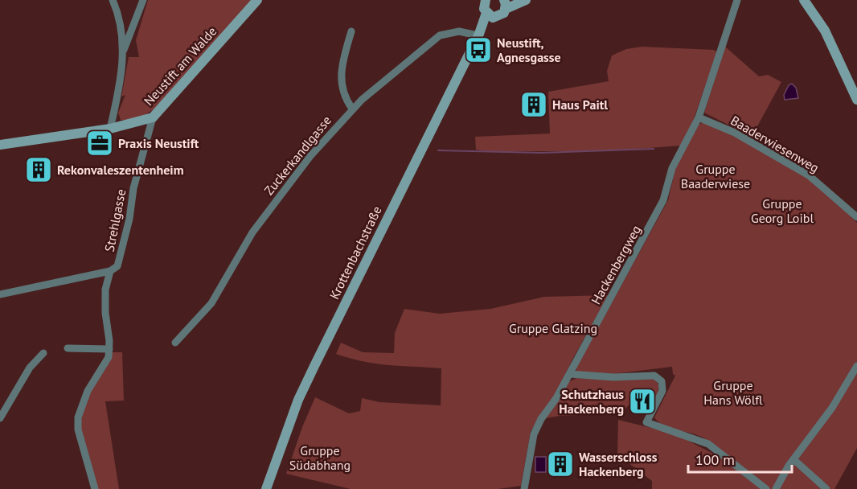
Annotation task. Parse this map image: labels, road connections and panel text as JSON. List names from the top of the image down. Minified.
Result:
{"streets":{"main road":["Neustift am Walde","Krottenbachstraße"],"street":["Baaderwiesenweg","Zuckerkandlgasse","Strehlgasse","Hackenbergweg"]},"crossings":[["Neustift am Walde","Strehlgasse"],["Baaderwiesenweg","Hackenbergweg"],["Zuckerkandlgasse","Krottenbachstraße"]],"parks":["Gruppe Baaderwiese","Gruppe Georg Loibl","Gruppe Glatzing","Gruppe Hans Wölfl","Gruppe Südabhang"],"places":{"bus stop":["Neustift, Agnesgasse"],"building":["Haus Paitl","Rekonvaleszentenheim","Wasserschloss Hackenberg"],"office":["Praxis Neustift"],"restaurant":["Schutzhaus Hackenberg"]},"scale_bar":"100 m"}
